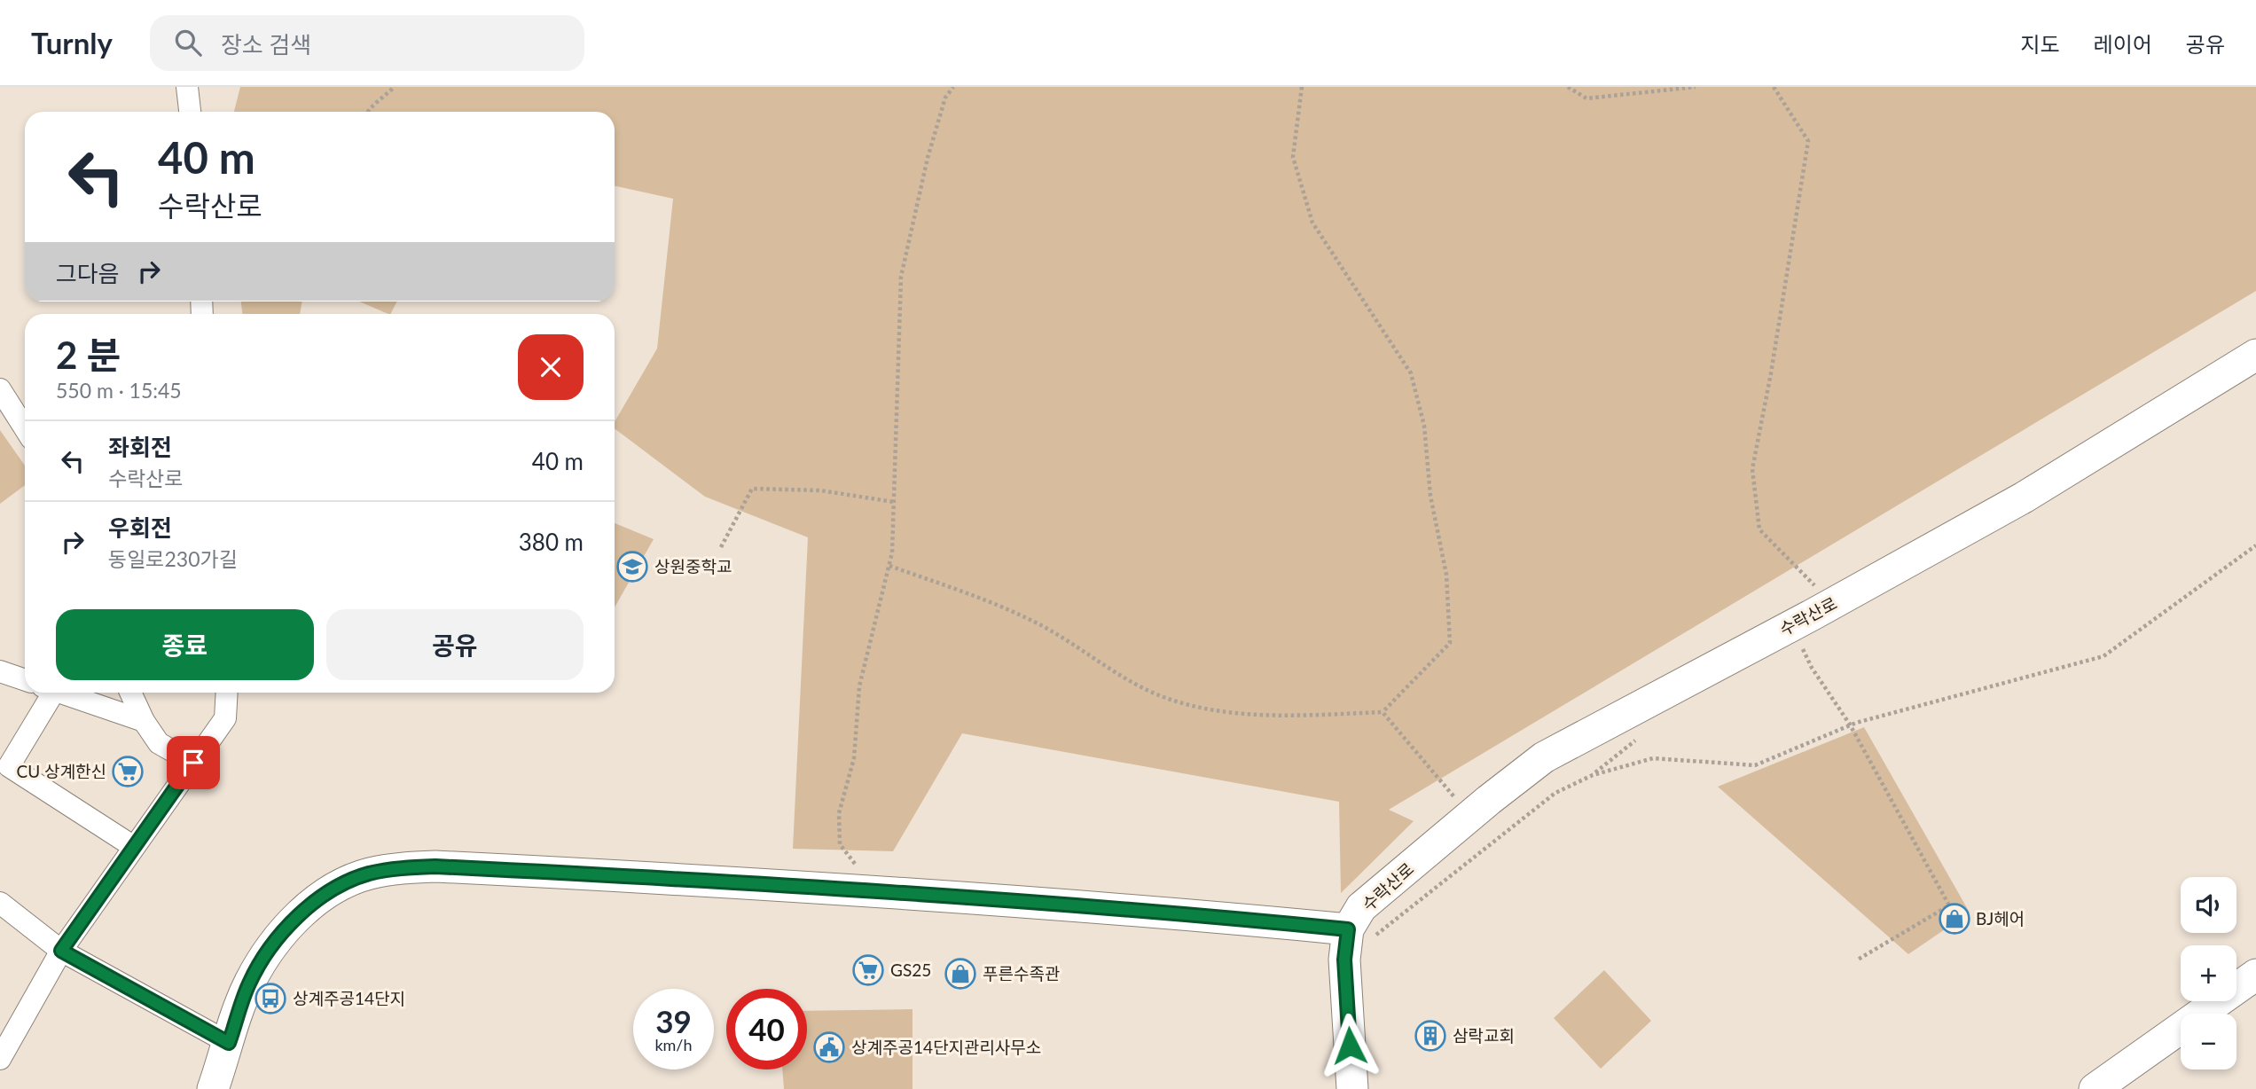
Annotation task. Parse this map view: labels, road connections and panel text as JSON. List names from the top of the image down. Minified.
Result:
{"streets":{"street":["수락산로"]},"places":{"school or university":["상원중학교"],"supermarket":["CU 상계한신","GS25"],"shop":["BJ헤어","푸른수족관"],"bus stop":["상계주공14단지"],"building":["삼락교회"],"public building":["상계주공14단지관리사무소"]},"page":{"header":"Turnly","search":"장소 검색","nav":["지도","레이어","공유"],"turn":["40 m","수락산로"],"then":"그다음","heading":["2 분","550 m · 15:45"],"list":[{"name":"좌회전","note":"수락산로","value":"40 m"},{"name":"우회전","note":"동일로230가길","value":"380 m"}],"buttons":["종료","공유"],"map_buttons":["+","−"],"speed":"39 km/h","limit":"40"}}
